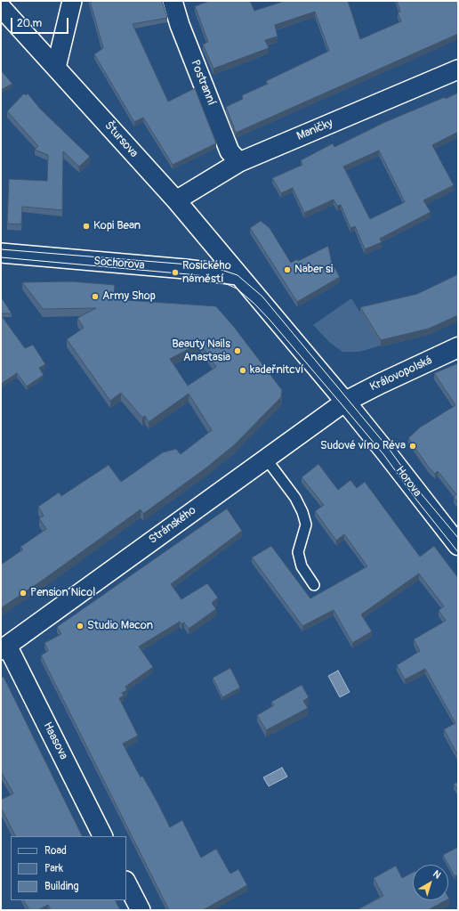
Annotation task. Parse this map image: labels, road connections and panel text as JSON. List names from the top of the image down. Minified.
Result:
{"streets":{"street":["Postranní","Maničky","Štursova","Sochorova","Královopolská","Horova","Stránského","Haasova"]},"crossings":[["Postranní","Maničky"],["Maničky","Štursova"],["Štursova","Sochorova"],["Královopolská","Horova"],["Královopolská","Stránského"],["Horova","Stránského"],["Stránského","Haasova"]],"places":["Kopi Bean","Naber si","Rosického náměstí","Army Shop","Beauty Nails Anastasia","kadeřnitcví","Sudové víno Réva","Pension Nicol","Studio Macon"],"legend":["Road","Park","Building"],"scale_bar":"20 m","north":"top right"}
